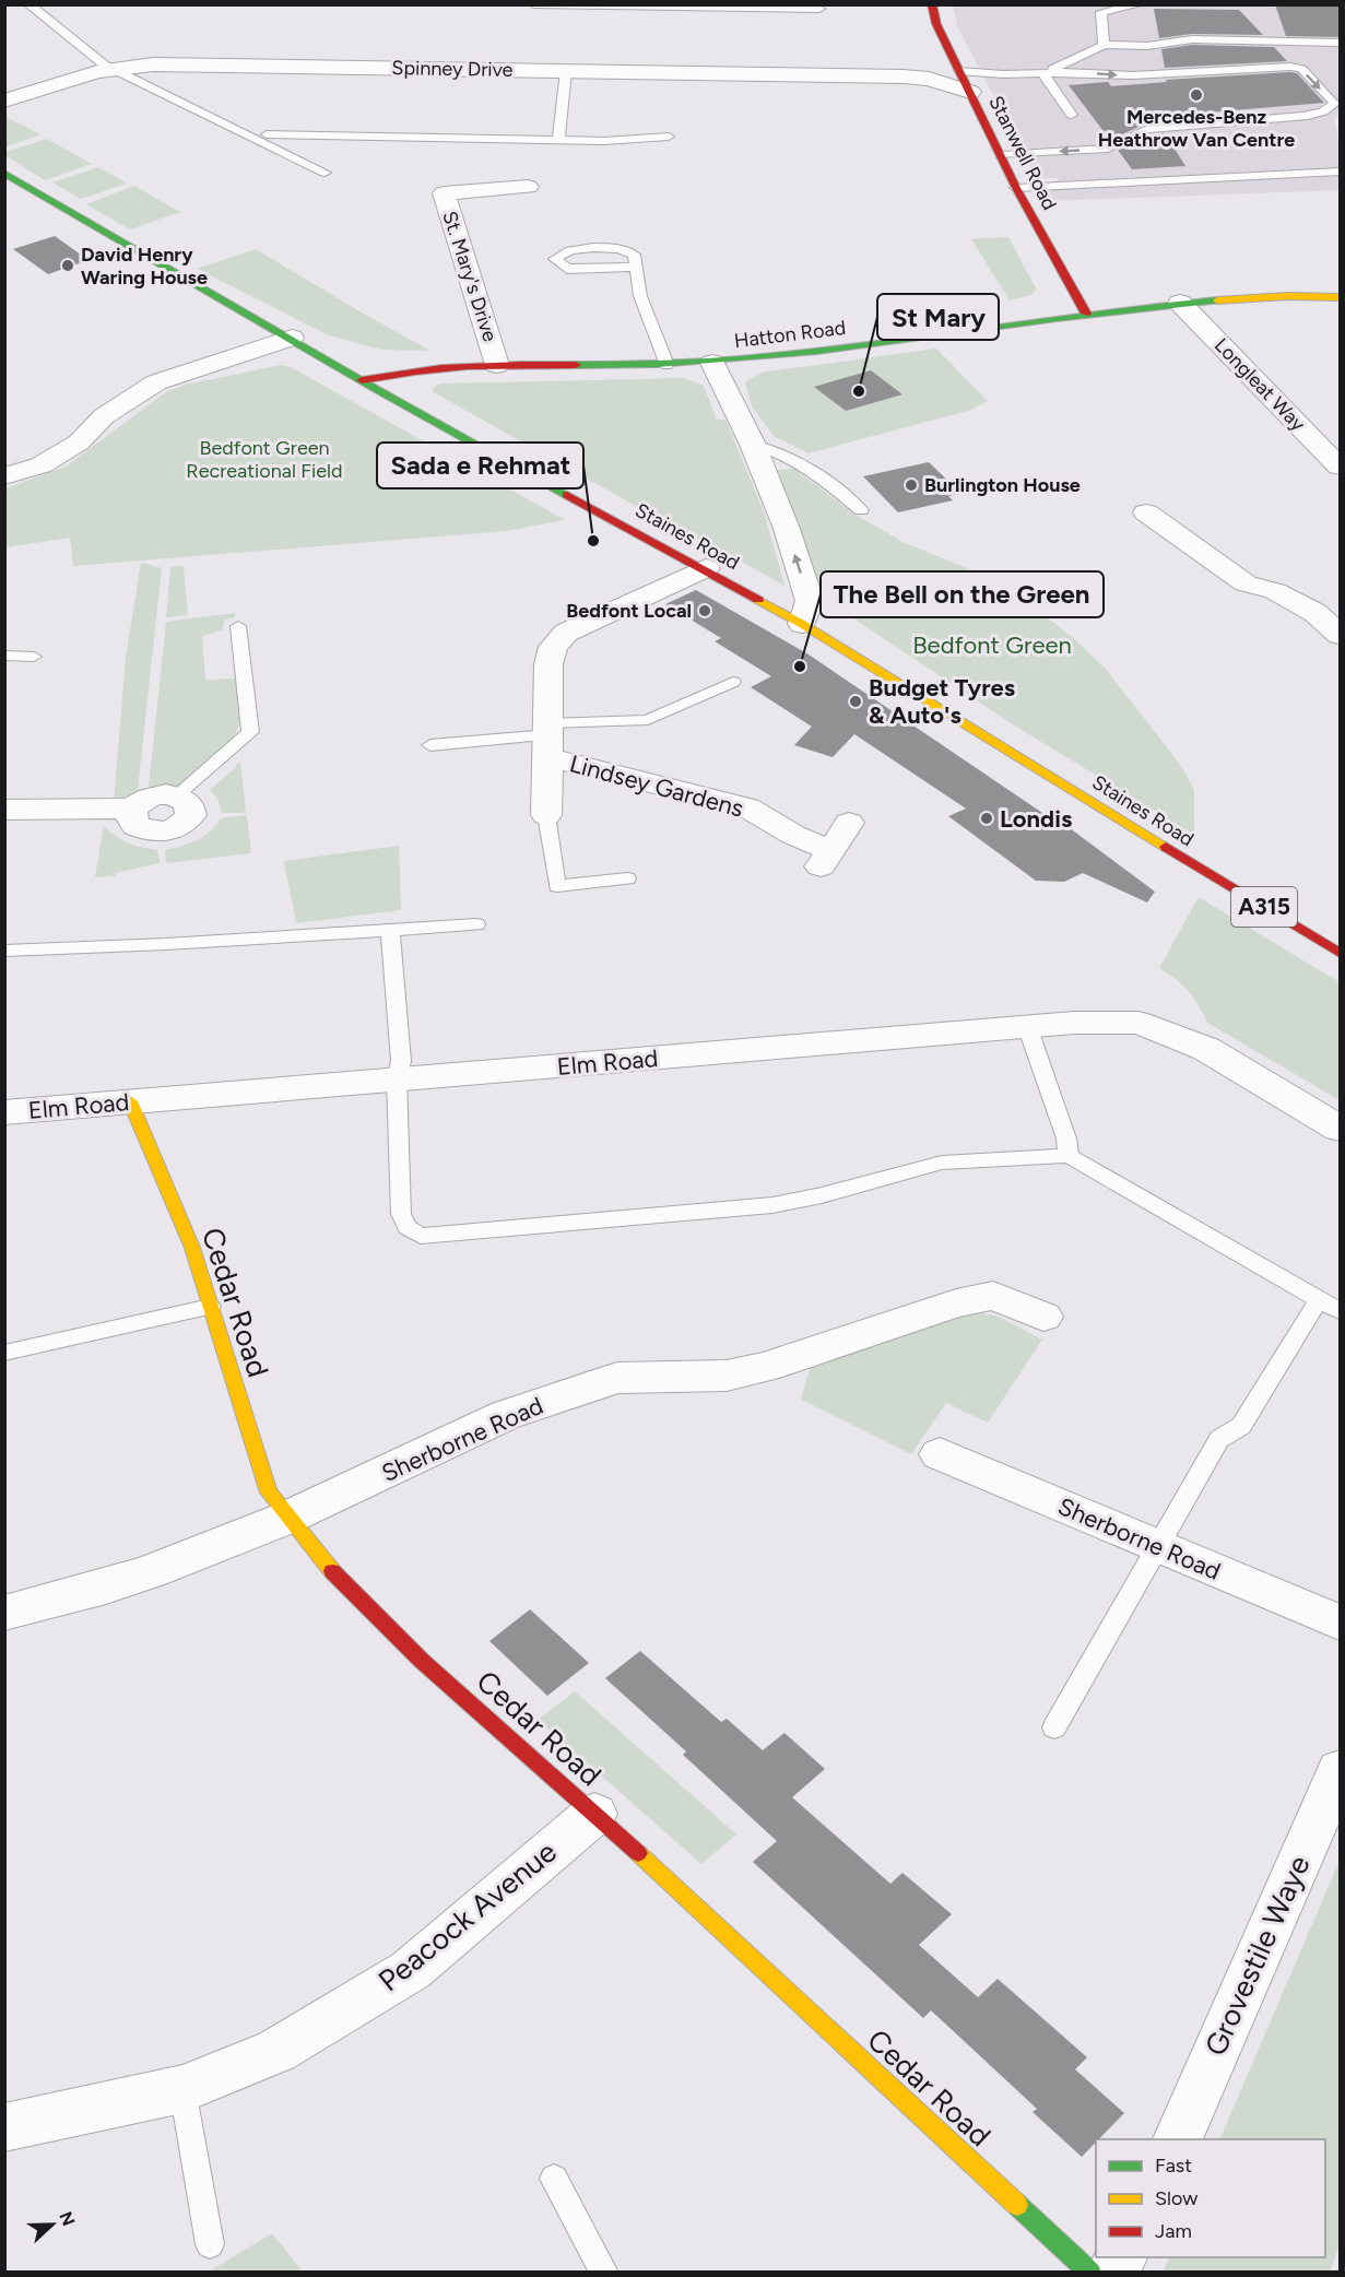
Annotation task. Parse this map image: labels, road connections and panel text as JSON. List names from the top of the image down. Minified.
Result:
{"streets":{"street":["Spinney Drive","Stanwell Road","St. Mary's Drive","Hatton Road","Longleat Way","Staines Road","Lindsey Gardens","A315","Elm Road","Cedar Road","Sherborne Road","Peacock Avenue","Grovestile Waye"]},"crossings":[["Spinney Drive","Stanwell Road"],["Stanwell Road","Hatton Road"],["St. Mary's Drive","Hatton Road"],["Hatton Road","Longleat Way"],["Hatton Road","Staines Road"],["Elm Road","Cedar Road"],["Cedar Road","Sherborne Road"],["Cedar Road","Peacock Avenue"]],"parks":["Bedfont Green Recreational Field","Bedfont Green"],"places":["Mercedes-Benz Heathrow Van Centre","David Henry Waring House","St Mary","Burlington House","Sada e Rehmat","Bedfont Local","The Bell on the Green","Budget Tyres & Auto's","Londis"],"legend":["Fast","Slow","Jam"],"north":"right"}
